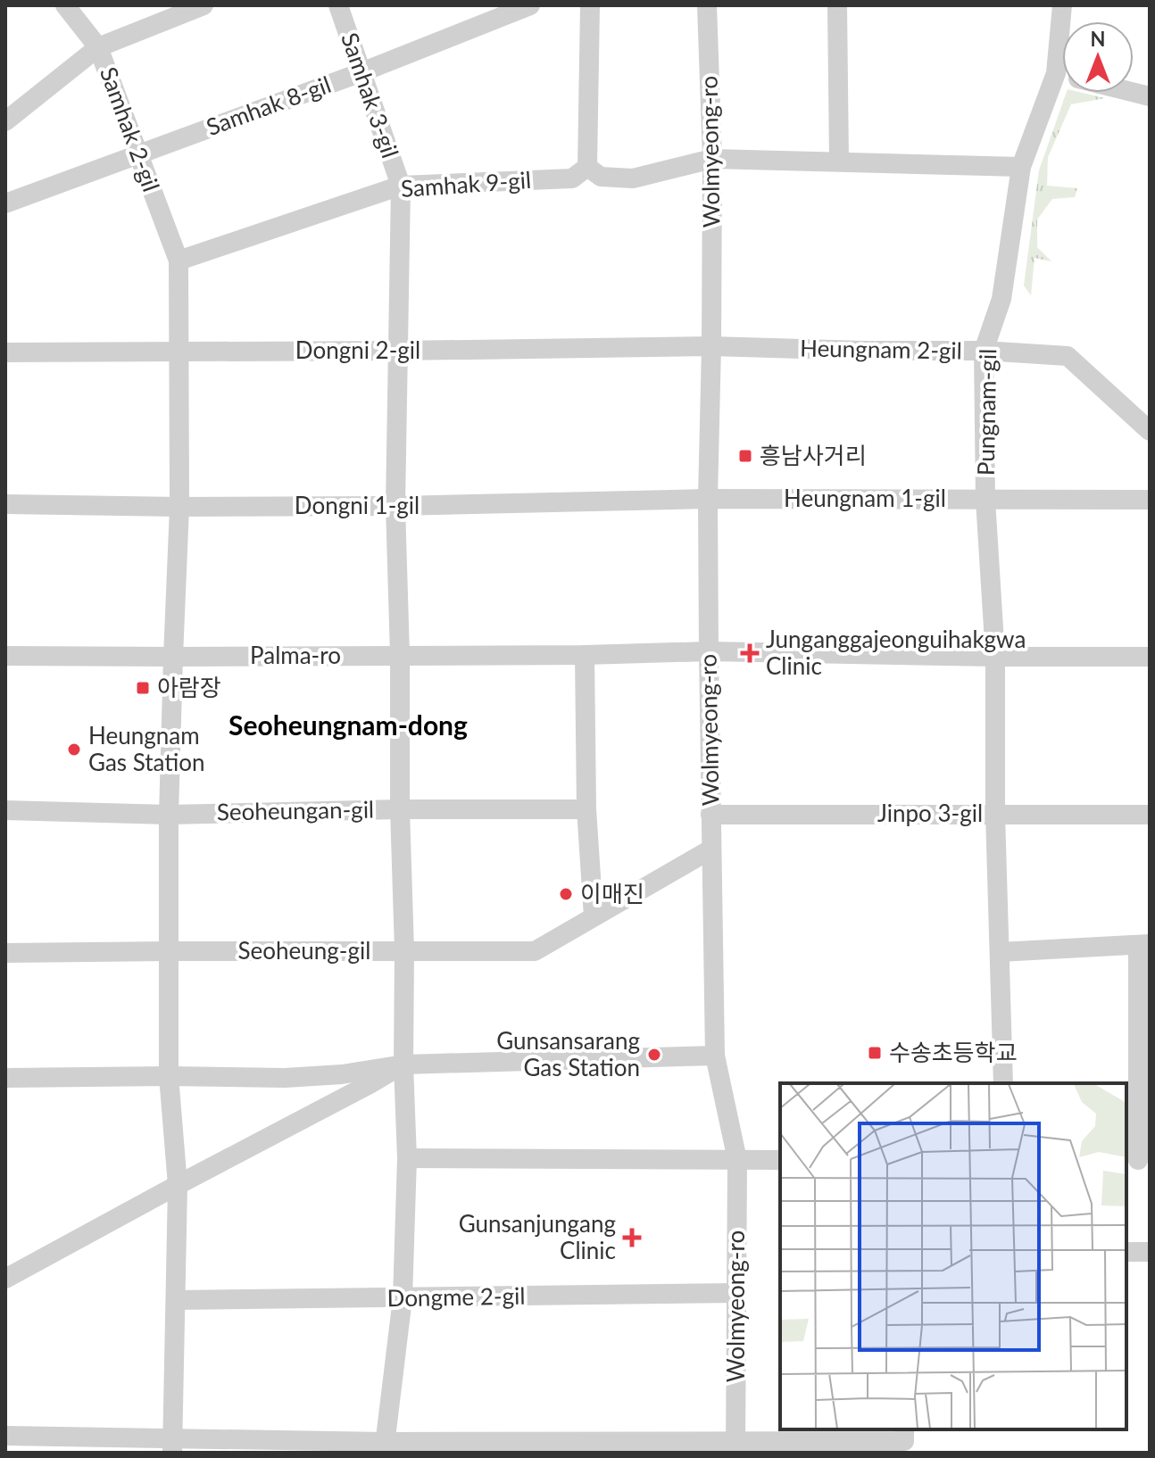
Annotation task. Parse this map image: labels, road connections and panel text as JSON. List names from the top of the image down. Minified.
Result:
{"streets":{"street":["Samhak 3-gil","Samhak 8-gil","Samhak 2-gil","Wolmyeong-ro","Samhak 9-gil","Heungnam 2-gil","Dongni 2-gil","Pungnam-gil","Heungnam 1-gil","Dongni 1-gil","Palma-ro","Seoheungan-gil","Jinpo 3-gil","Seoheung-gil","Dongme 2-gil"]},"crossings":[["Samhak 3-gil","Samhak 8-gil"],["Samhak 3-gil","Samhak 9-gil"],["Samhak 3-gil","Dongni 2-gil"],["Samhak 3-gil","Dongni 1-gil"],["Samhak 3-gil","Palma-ro"],["Samhak 3-gil","Seoheungan-gil"],["Samhak 3-gil","Seoheung-gil"],["Samhak 3-gil","Dongme 2-gil"],["Samhak 8-gil","Samhak 2-gil"],["Samhak 2-gil","Samhak 9-gil"],["Wolmyeong-ro","Heungnam 2-gil"],["Wolmyeong-ro","Dongni 2-gil"],["Wolmyeong-ro","Heungnam 1-gil"],["Wolmyeong-ro","Dongni 1-gil"],["Wolmyeong-ro","Palma-ro"],["Wolmyeong-ro","Jinpo 3-gil"],["Wolmyeong-ro","Seoheung-gil"],["Wolmyeong-ro","Dongme 2-gil"],["Heungnam 2-gil","Dongni 2-gil"],["Heungnam 2-gil","Pungnam-gil"],["Pungnam-gil","Heungnam 1-gil"],["Pungnam-gil","Palma-ro"],["Pungnam-gil","Jinpo 3-gil"],["Heungnam 1-gil","Dongni 1-gil"]],"districts":["Seoheungnam-dong"],"places":{"transit":["흥남사거리","아람장","수송초등학교"],"health":["Junganggajeonguihakgwa Clinic","Gunsanjungang Clinic"],"other":["Heungnam Gas Station","이매진","Gunsansarang Gas Station"]},"north":"top"}
